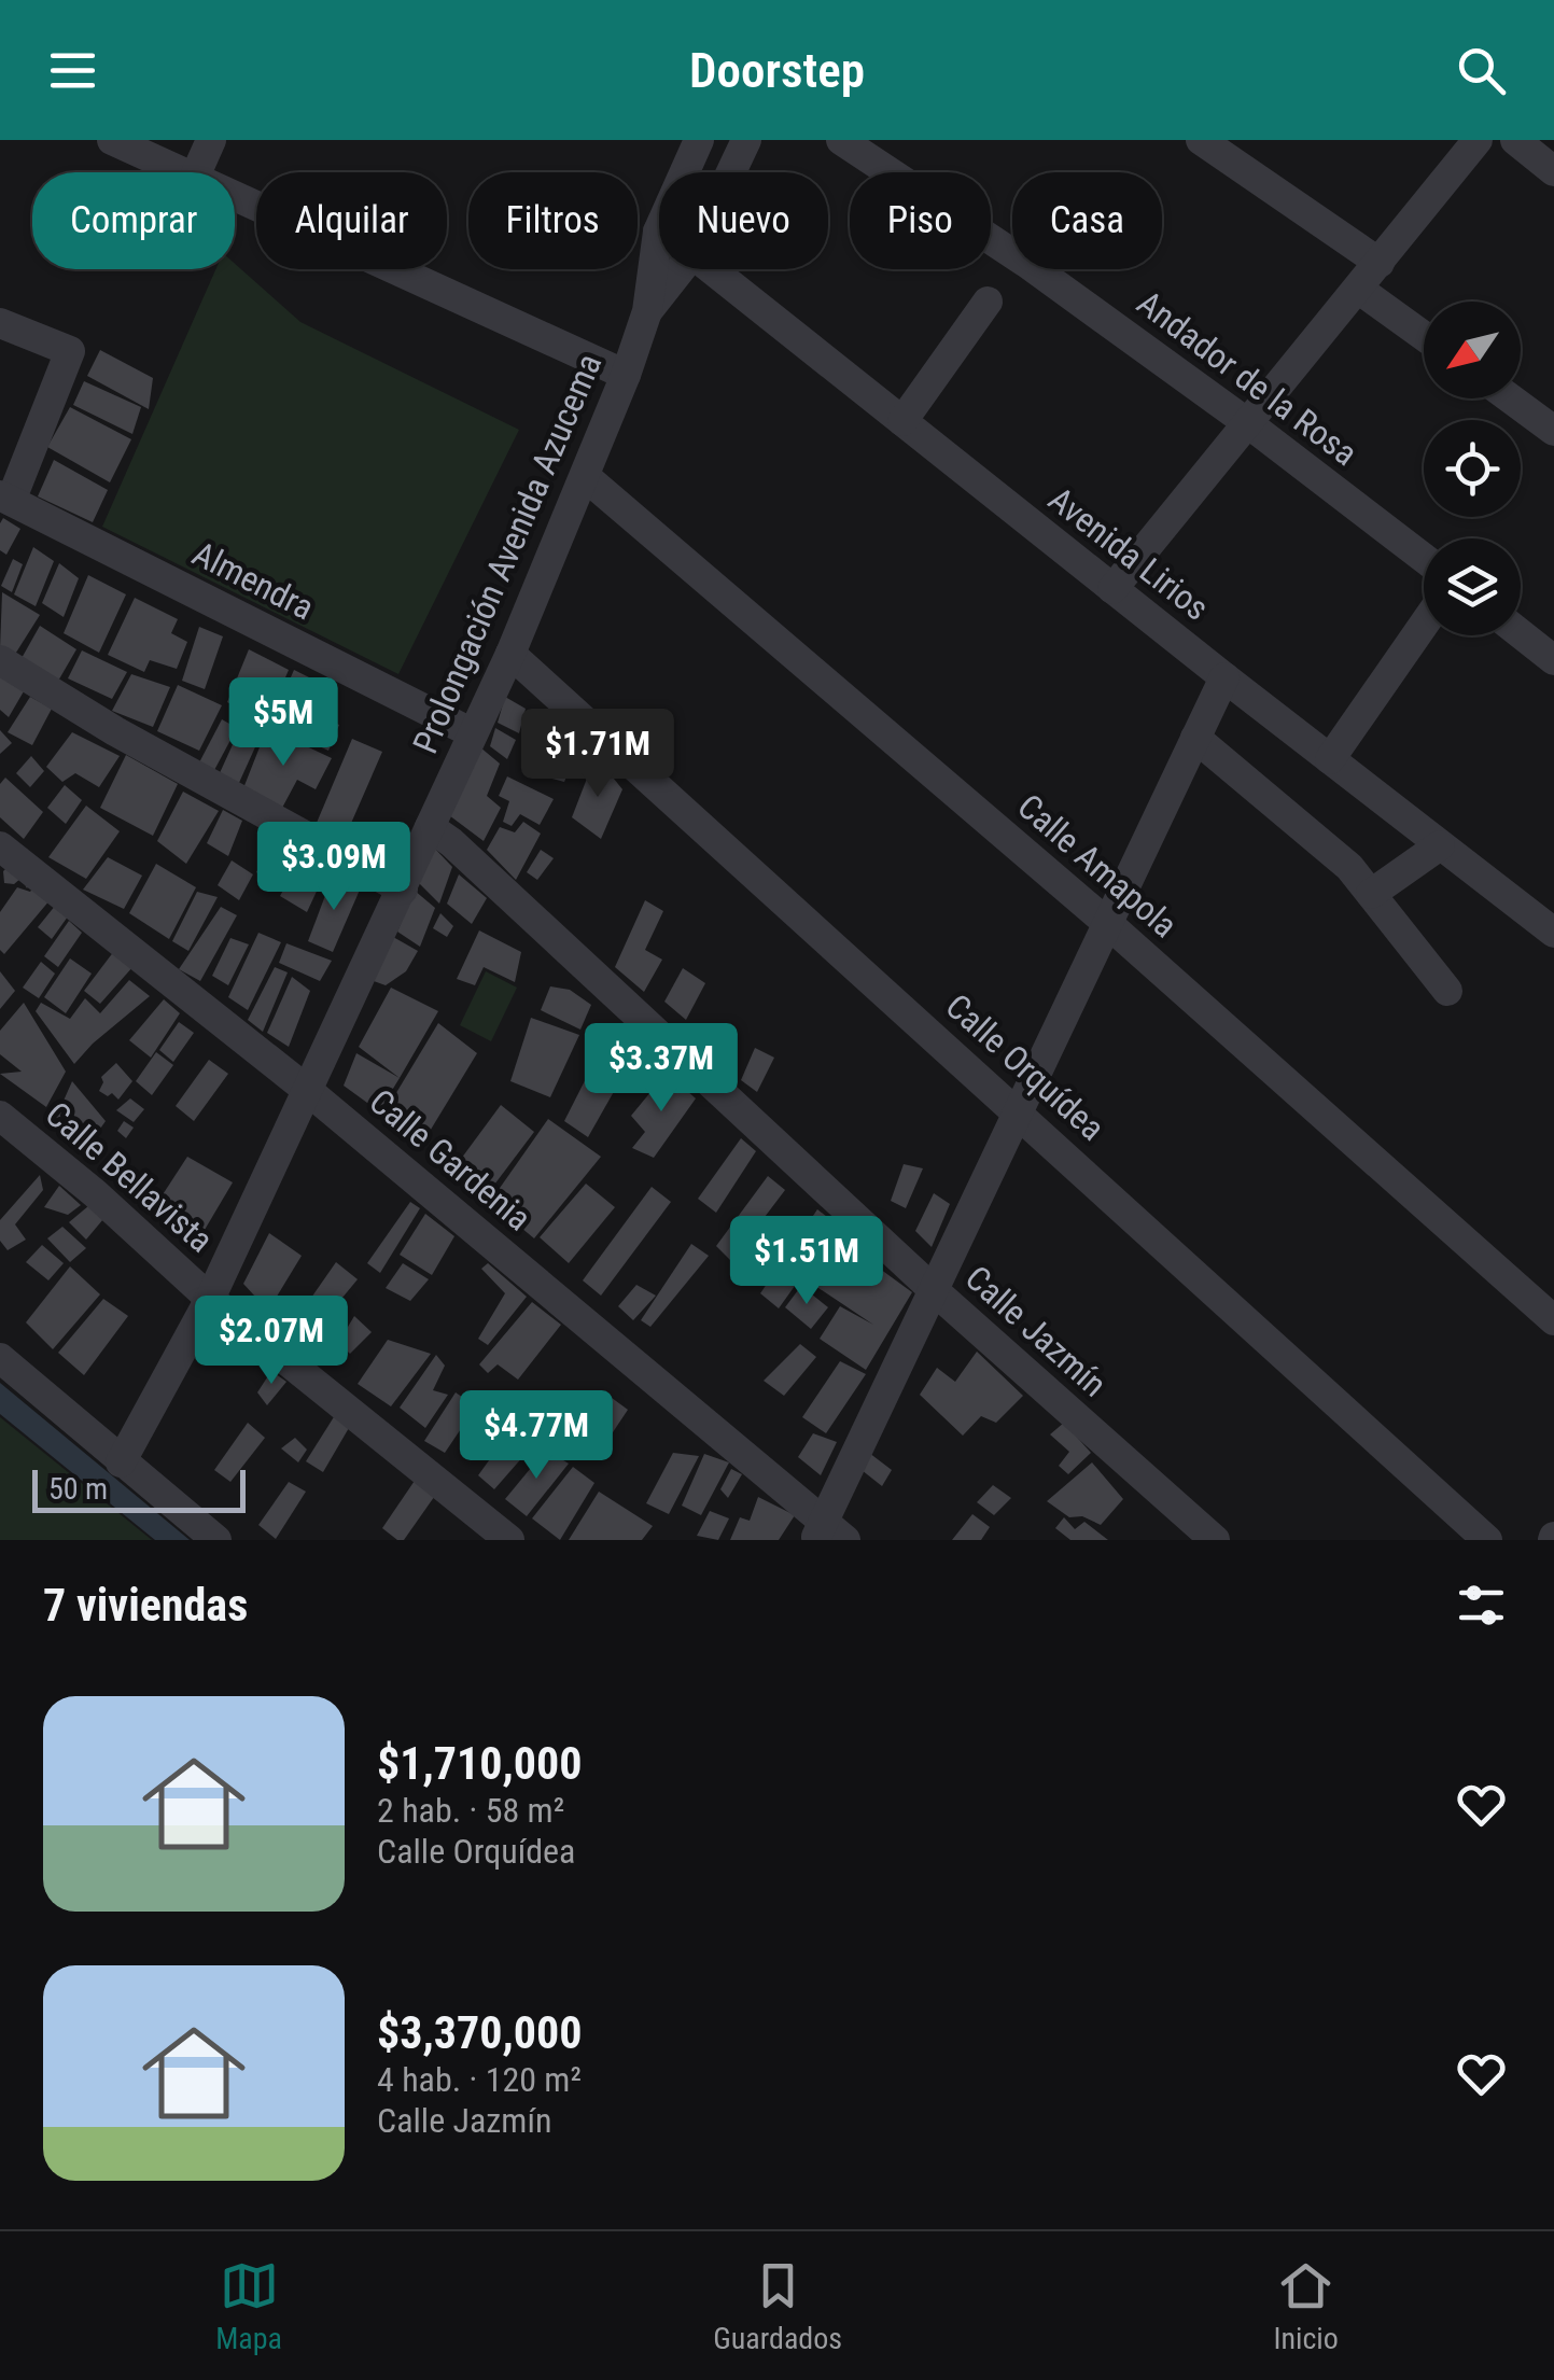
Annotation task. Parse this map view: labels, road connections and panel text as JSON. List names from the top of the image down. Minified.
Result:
{"streets":{"street":["Andador de la Rosa","Prolongación Avenida Azucema","Avenida Lirios","Almendra","Calle Amapola","Calle Orquídea","Calle Gardenia","Calle Bellavista","Calle Jazmín"]},"crossings":[["Prolongación Avenida Azucema","Almendra"],["Prolongación Avenida Azucema","Calle Amapola"],["Prolongación Avenida Azucema","Calle Orquídea"],["Prolongación Avenida Azucema","Calle Gardenia"],["Prolongación Avenida Azucema","Calle Bellavista"],["Prolongación Avenida Azucema","Calle Jazmín"]],"scale_bar":"50 m","north":"bottom left","page":{"header":"Doorstep","chip":["Comprar","Alquilar","Filtros","Nuevo","Piso","Casa"],"price":["$5M","$1.71M","$3.09M","$3.37M","$1.51M","$2.07M","$4.77M"],"scale":"50 m","heading":"7 viviendas","list":[{"name":"$1,710,000","note":"2 hab. · 58 m² · Calle Orquídea"},{"name":"$3,370,000","note":"4 hab. · 120 m² · Calle Jazmín"}],"tabs":["Mapa","Guardados","Inicio"]}}
